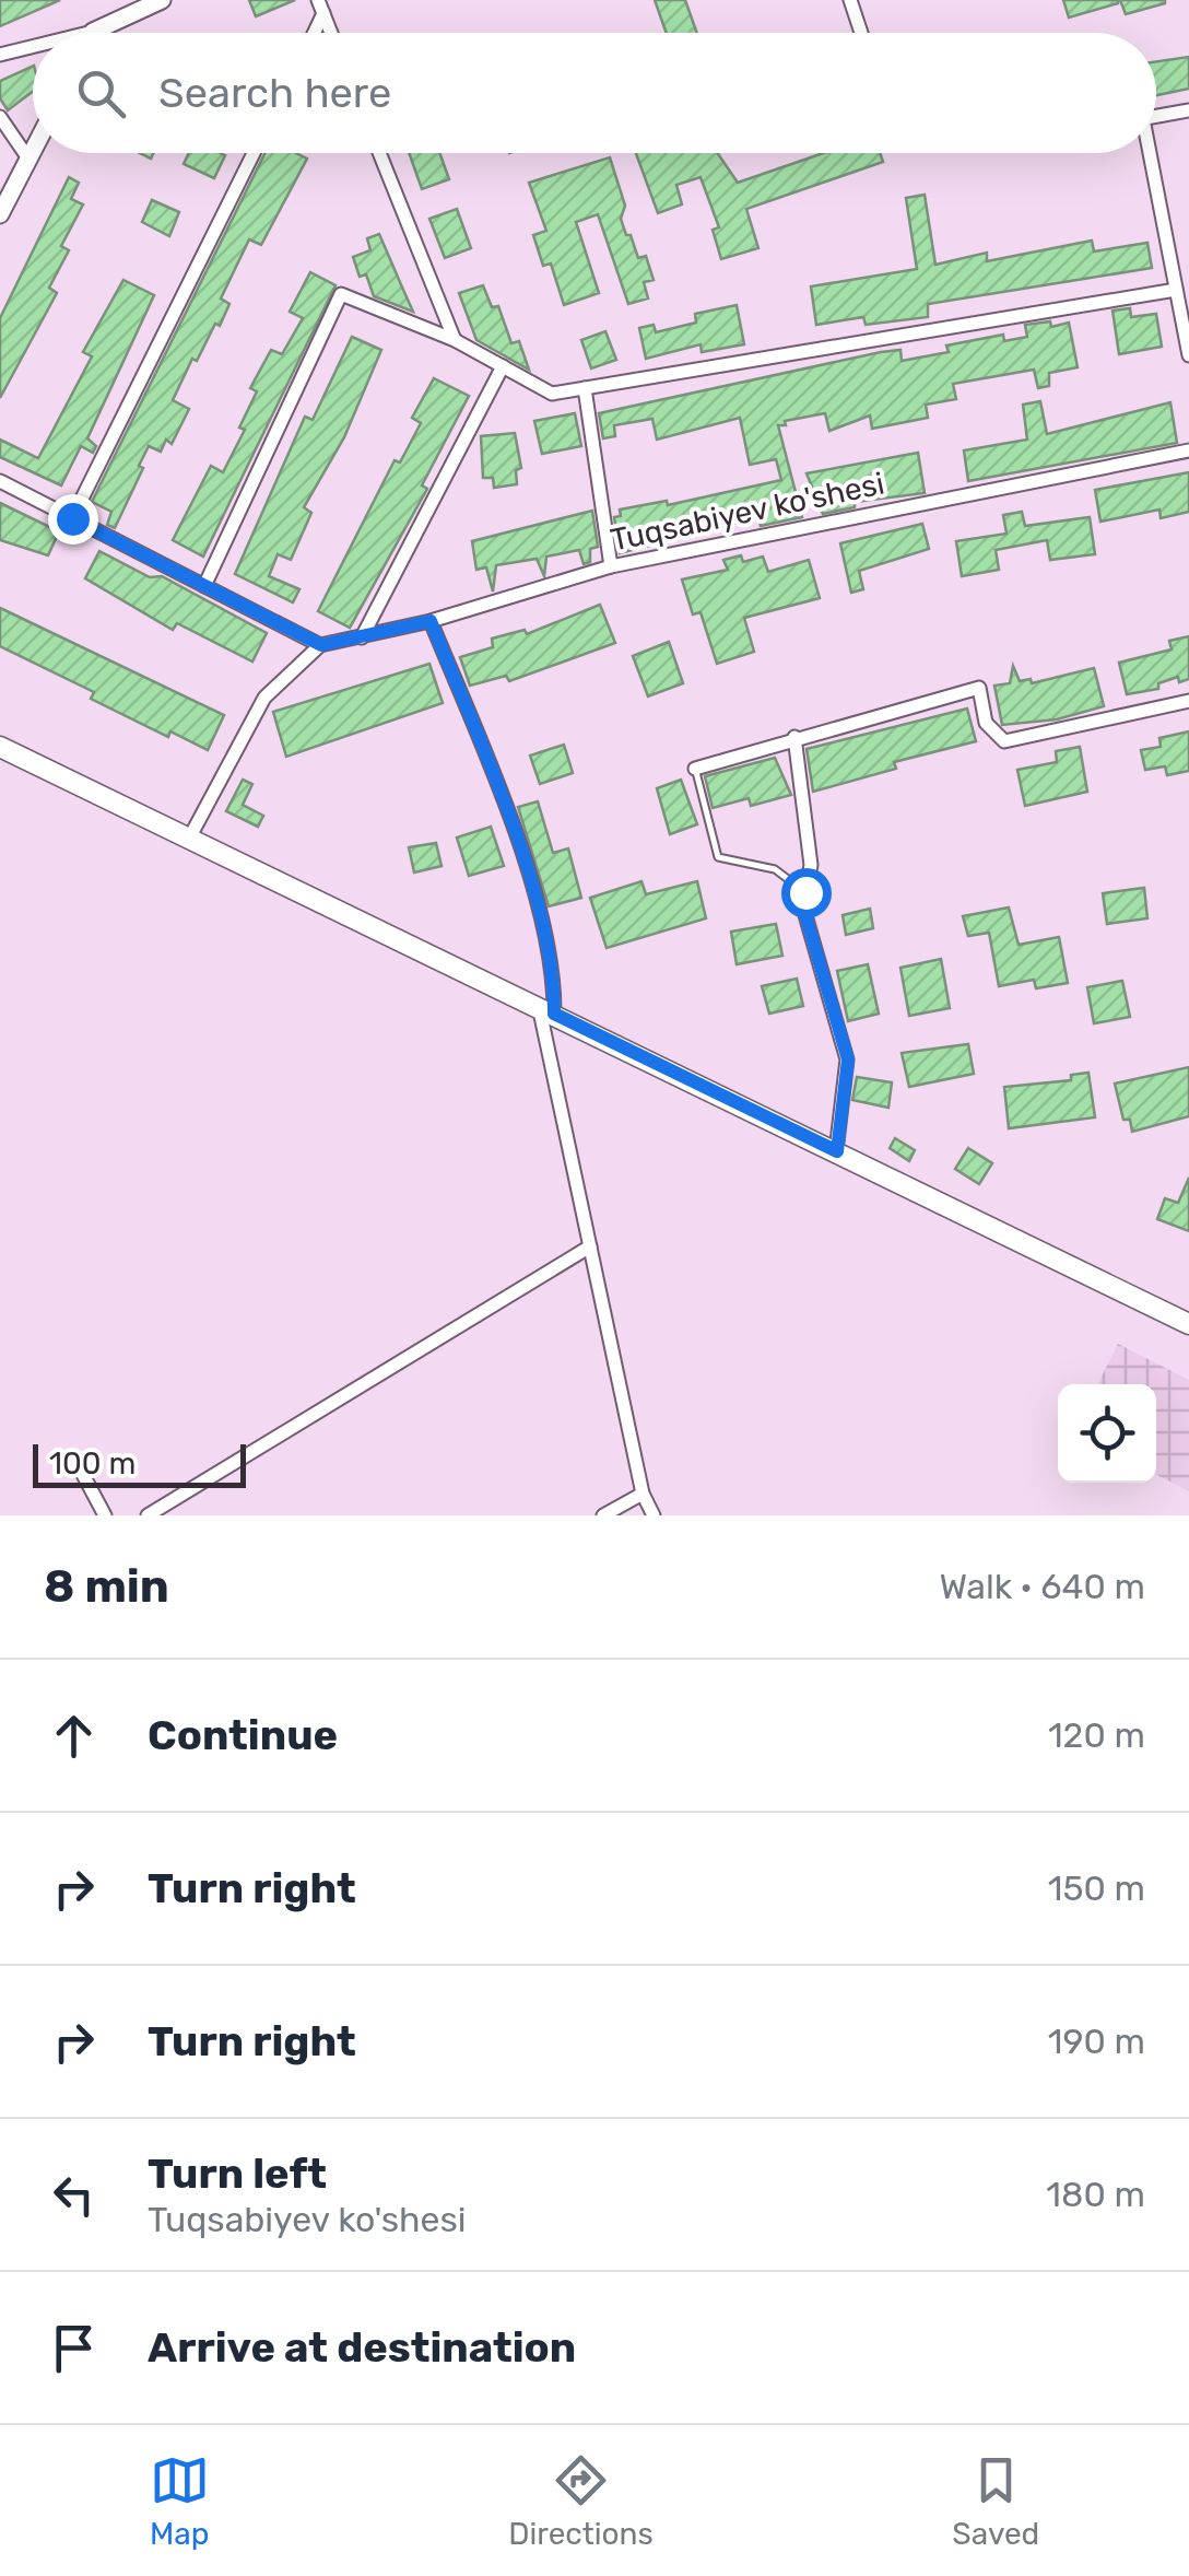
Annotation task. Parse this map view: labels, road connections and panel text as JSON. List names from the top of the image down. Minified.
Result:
{"streets":{"street":["Tuqsabiyev ko'shesi"]},"scale_bar":"100 m","page":{"search":"Search here","scale":"100 m","heading":["8 min","Walk · 640 m"],"list":[["Continue","120 m"],["Turn right","150 m"],["Turn right","190 m"],["Turn left","Tuqsabiyev ko'shesi","180 m"],"Arrive at destination"],"nav":["Map","Directions","Saved"]}}
